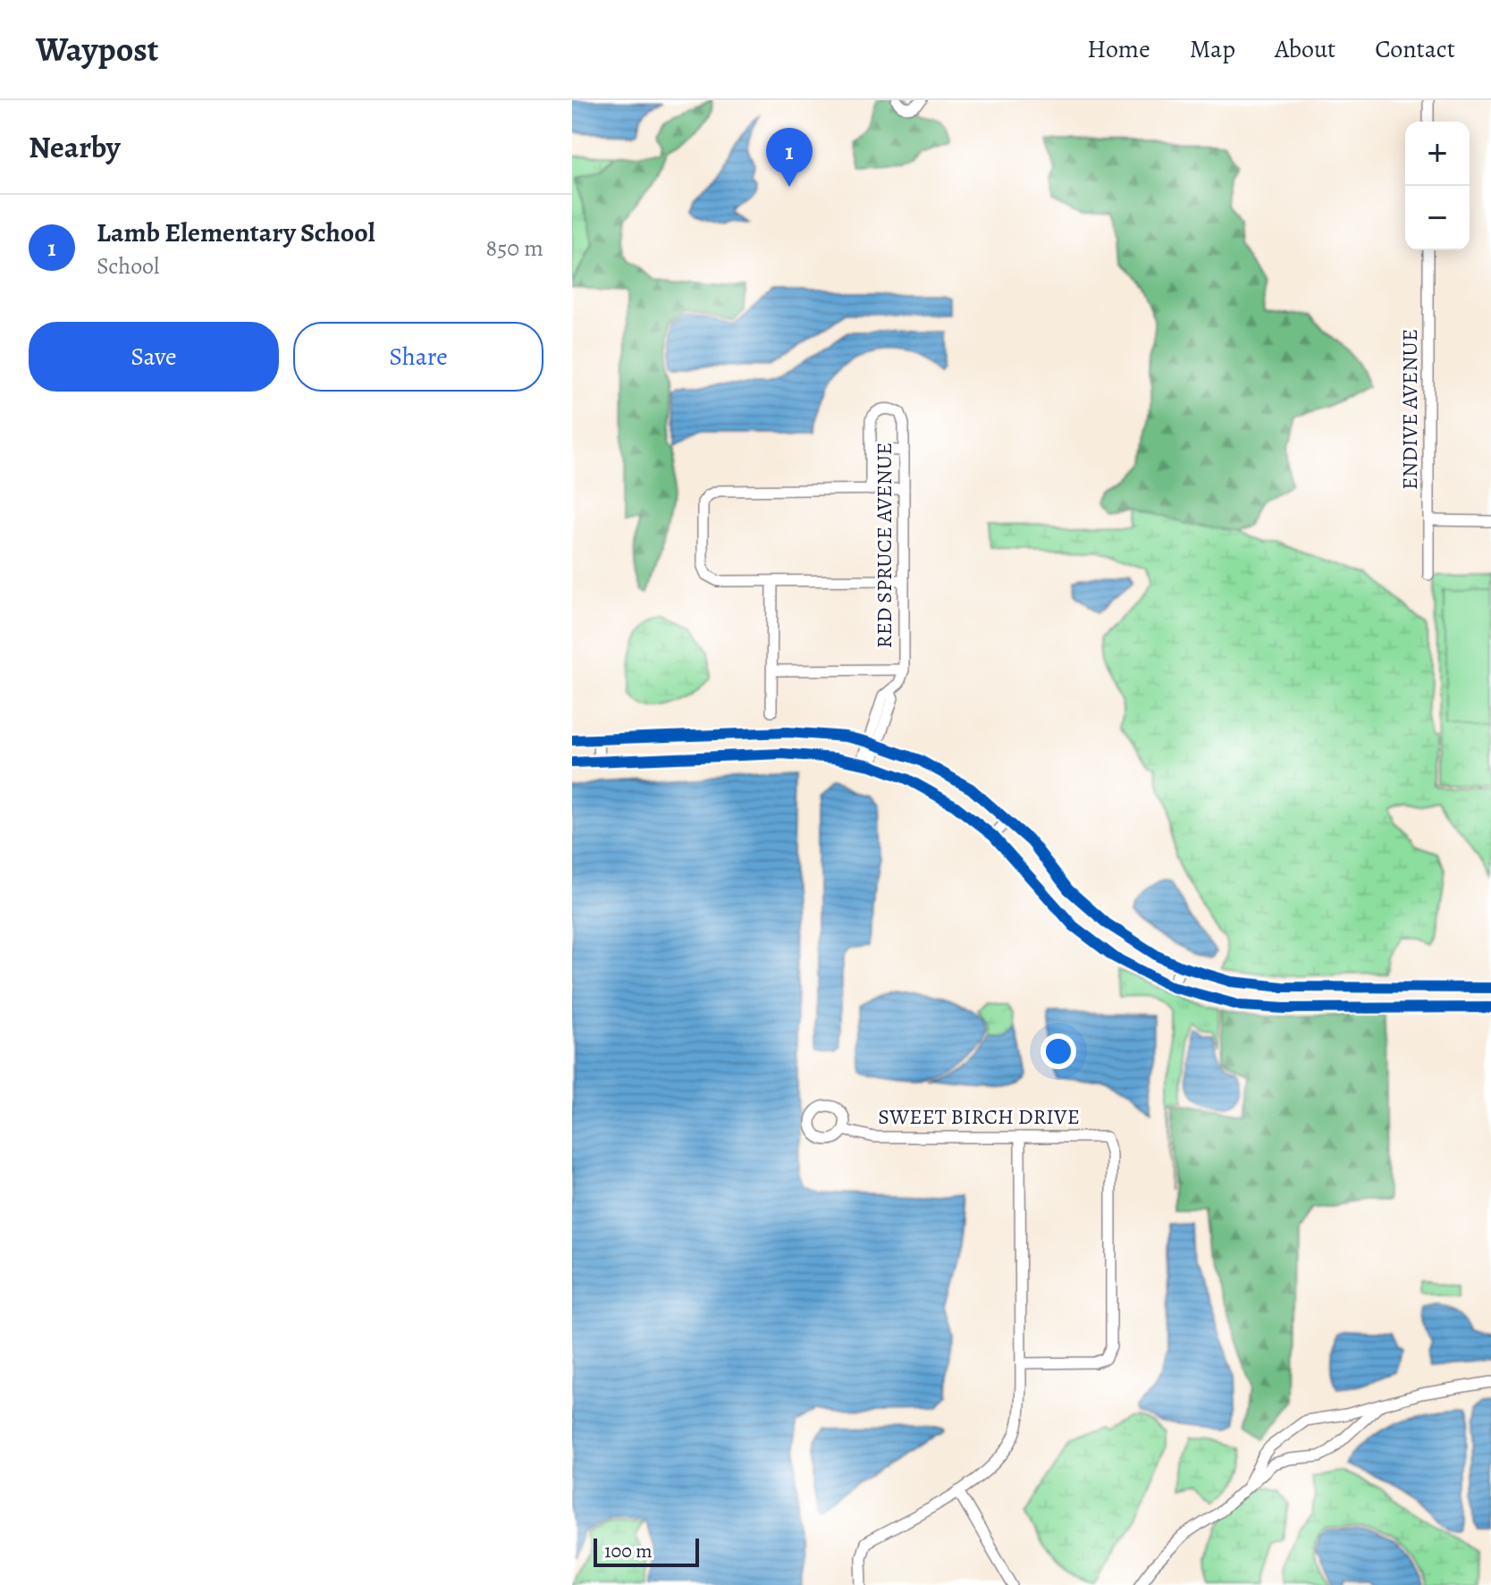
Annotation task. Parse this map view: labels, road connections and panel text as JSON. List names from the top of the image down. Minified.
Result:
{"streets":{"street":["ENDIVE AVENUE","RED SPRUCE AVENUE","SWEET BIRCH DRIVE"]},"scale_bar":"100 m","page":{"header":"Waypost","nav":["Home","Map","About","Contact"],"heading":"Nearby","map_buttons":["+","−"],"pins":"1","list":[{"mark":"1","name":"Lamb Elementary School","note":"School","value":"850 m"}],"buttons":["Save","Share"],"scale":"100 m"}}
